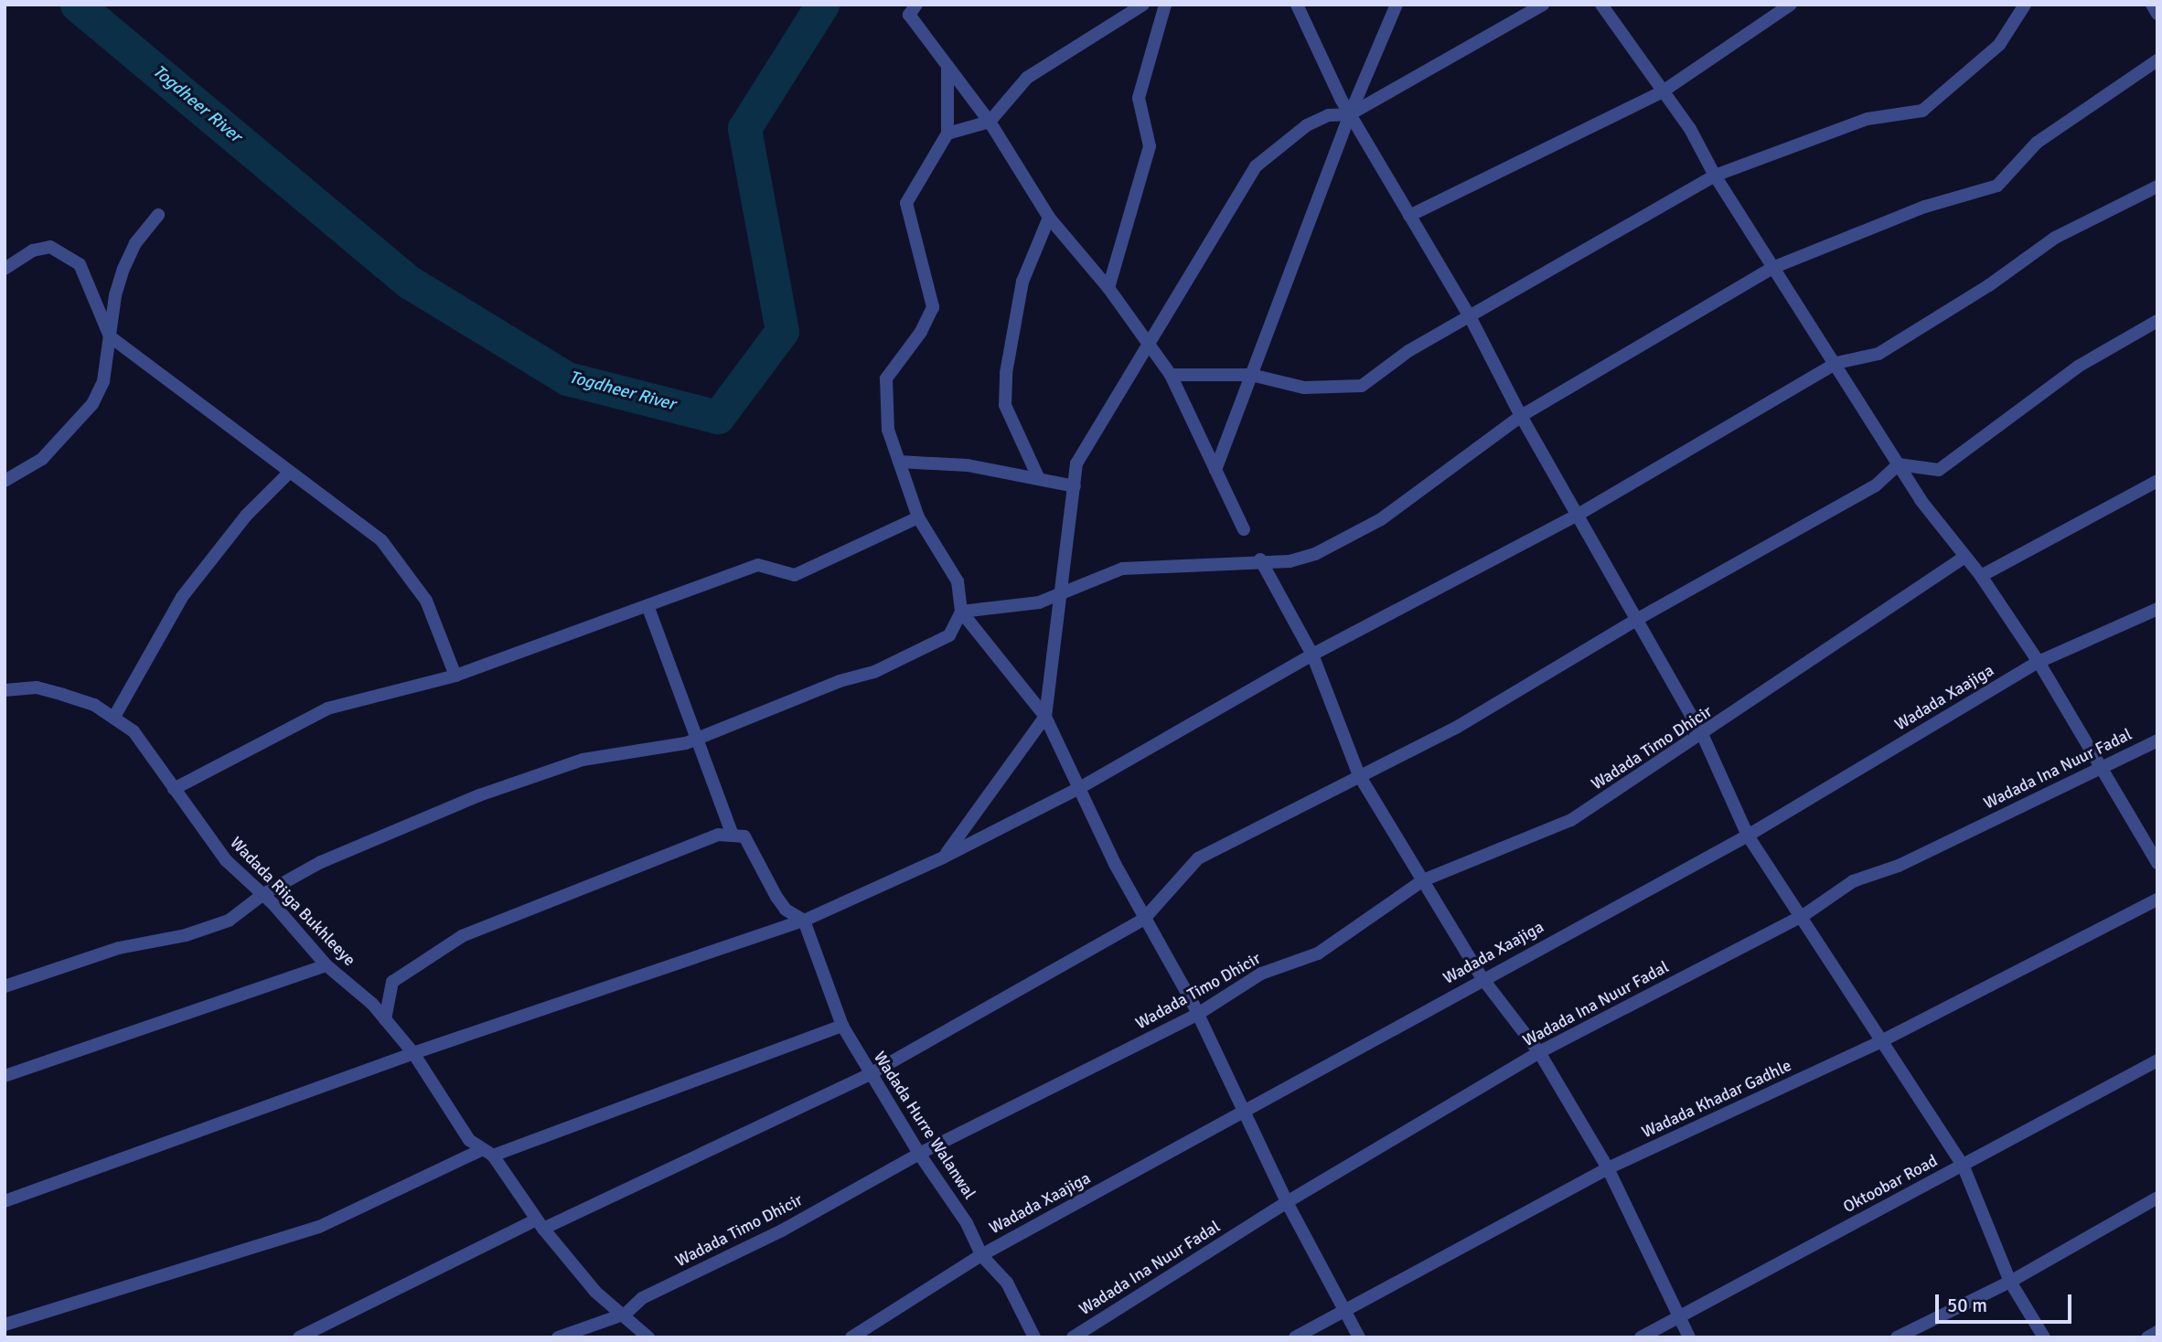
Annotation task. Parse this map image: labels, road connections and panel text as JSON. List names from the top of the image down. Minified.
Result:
{"streets":{"street":["Wadada Xaajiga","Wadada Timo Dhicir","Wadada Ina Nuur Fadal","Wadada Riiga Bukhleeye","Wadada Khadar Gadhle","Wadada Hurre Walanwal","Oktoobar Road"]},"crossings":[["Wadada Xaajiga","Wadada Hurre Walanwal"],["Wadada Timo Dhicir","Wadada Riiga Bukhleeye"],["Wadada Timo Dhicir","Wadada Hurre Walanwal"]],"water":["Togdheer River"],"scale_bar":"50 m"}
